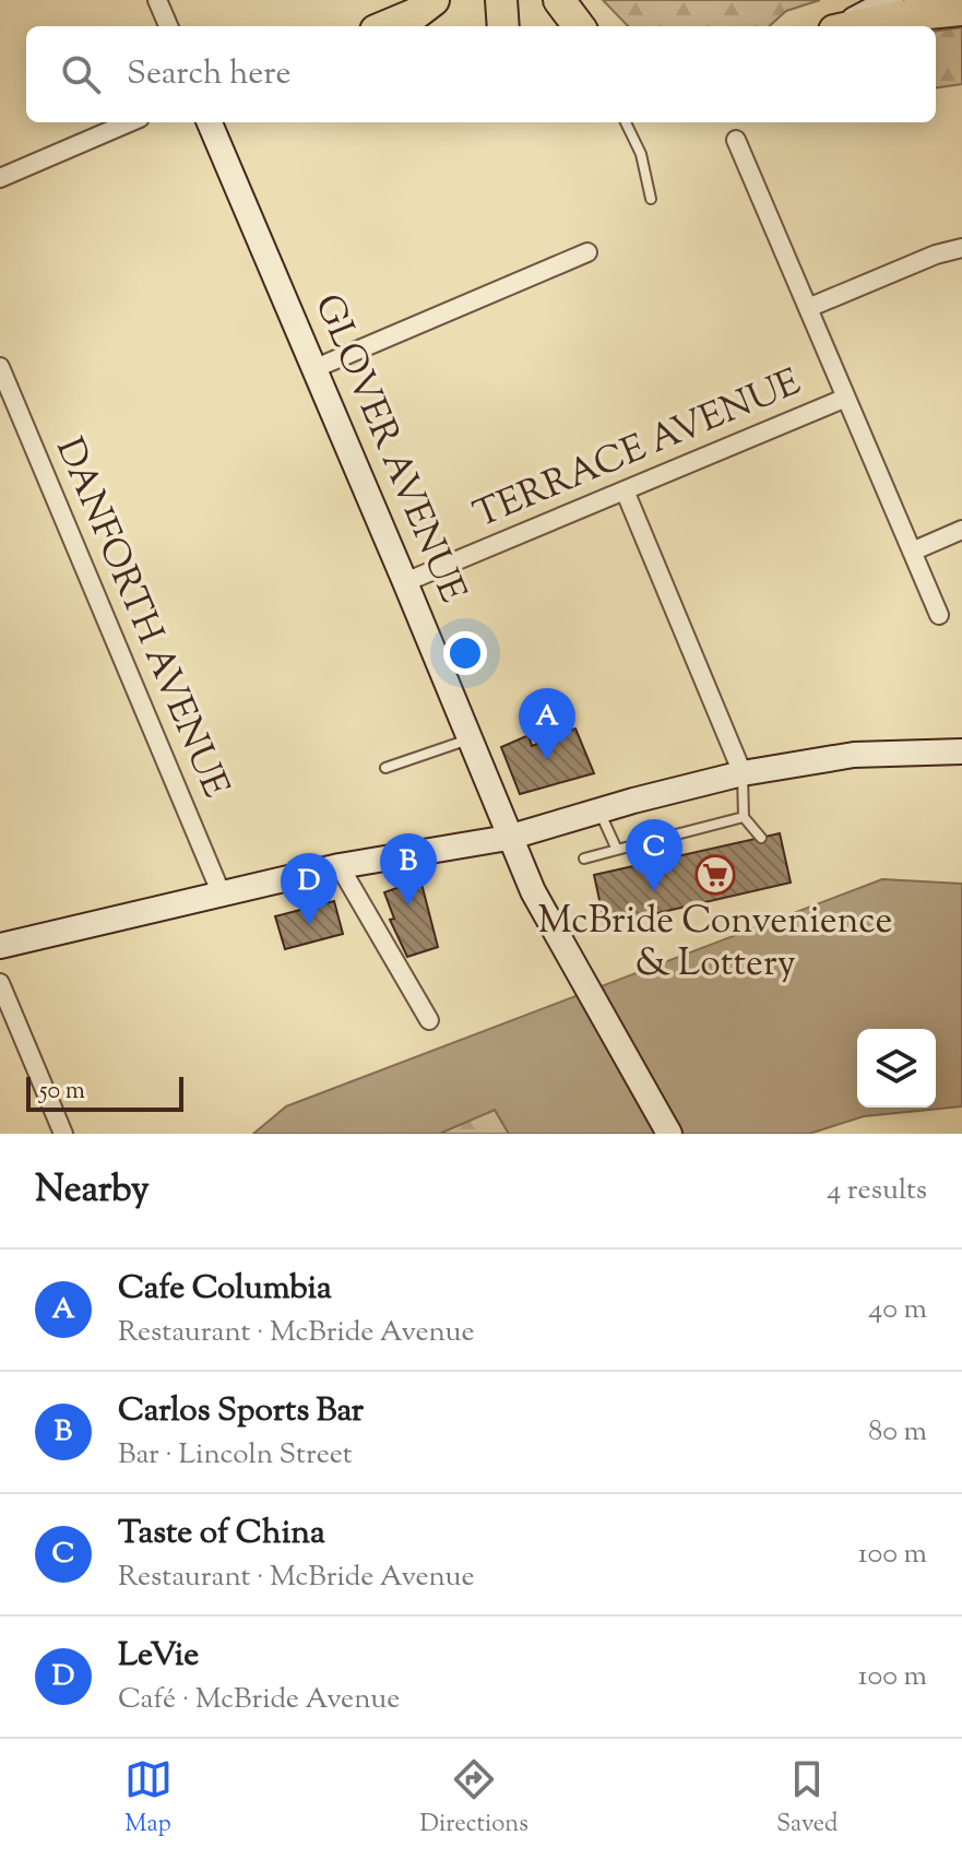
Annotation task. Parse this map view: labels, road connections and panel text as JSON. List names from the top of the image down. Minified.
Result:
{"streets":{"street":["GLOVER AVENUE","TERRACE AVENUE","DANFORTH AVENUE"]},"crossings":[["GLOVER AVENUE","TERRACE AVENUE"]],"places":{"supermarket":["McBride Convenience & Lottery"]},"scale_bar":"50 m","page":{"search":"Search here","pins":["A","C","B","D"],"scale":"50 m","heading":["Nearby","4 results"],"list":[{"mark":"A","name":"Cafe Columbia","note":"Restaurant · McBride Avenue","value":"40 m"},{"mark":"B","name":"Carlos Sports Bar","note":"Bar · Lincoln Street","value":"80 m"},{"mark":"C","name":"Taste of China","note":"Restaurant · McBride Avenue","value":"100 m"},{"mark":"D","name":"LeVie","note":"Café · McBride Avenue","value":"100 m"}],"nav":["Map","Directions","Saved"]}}
